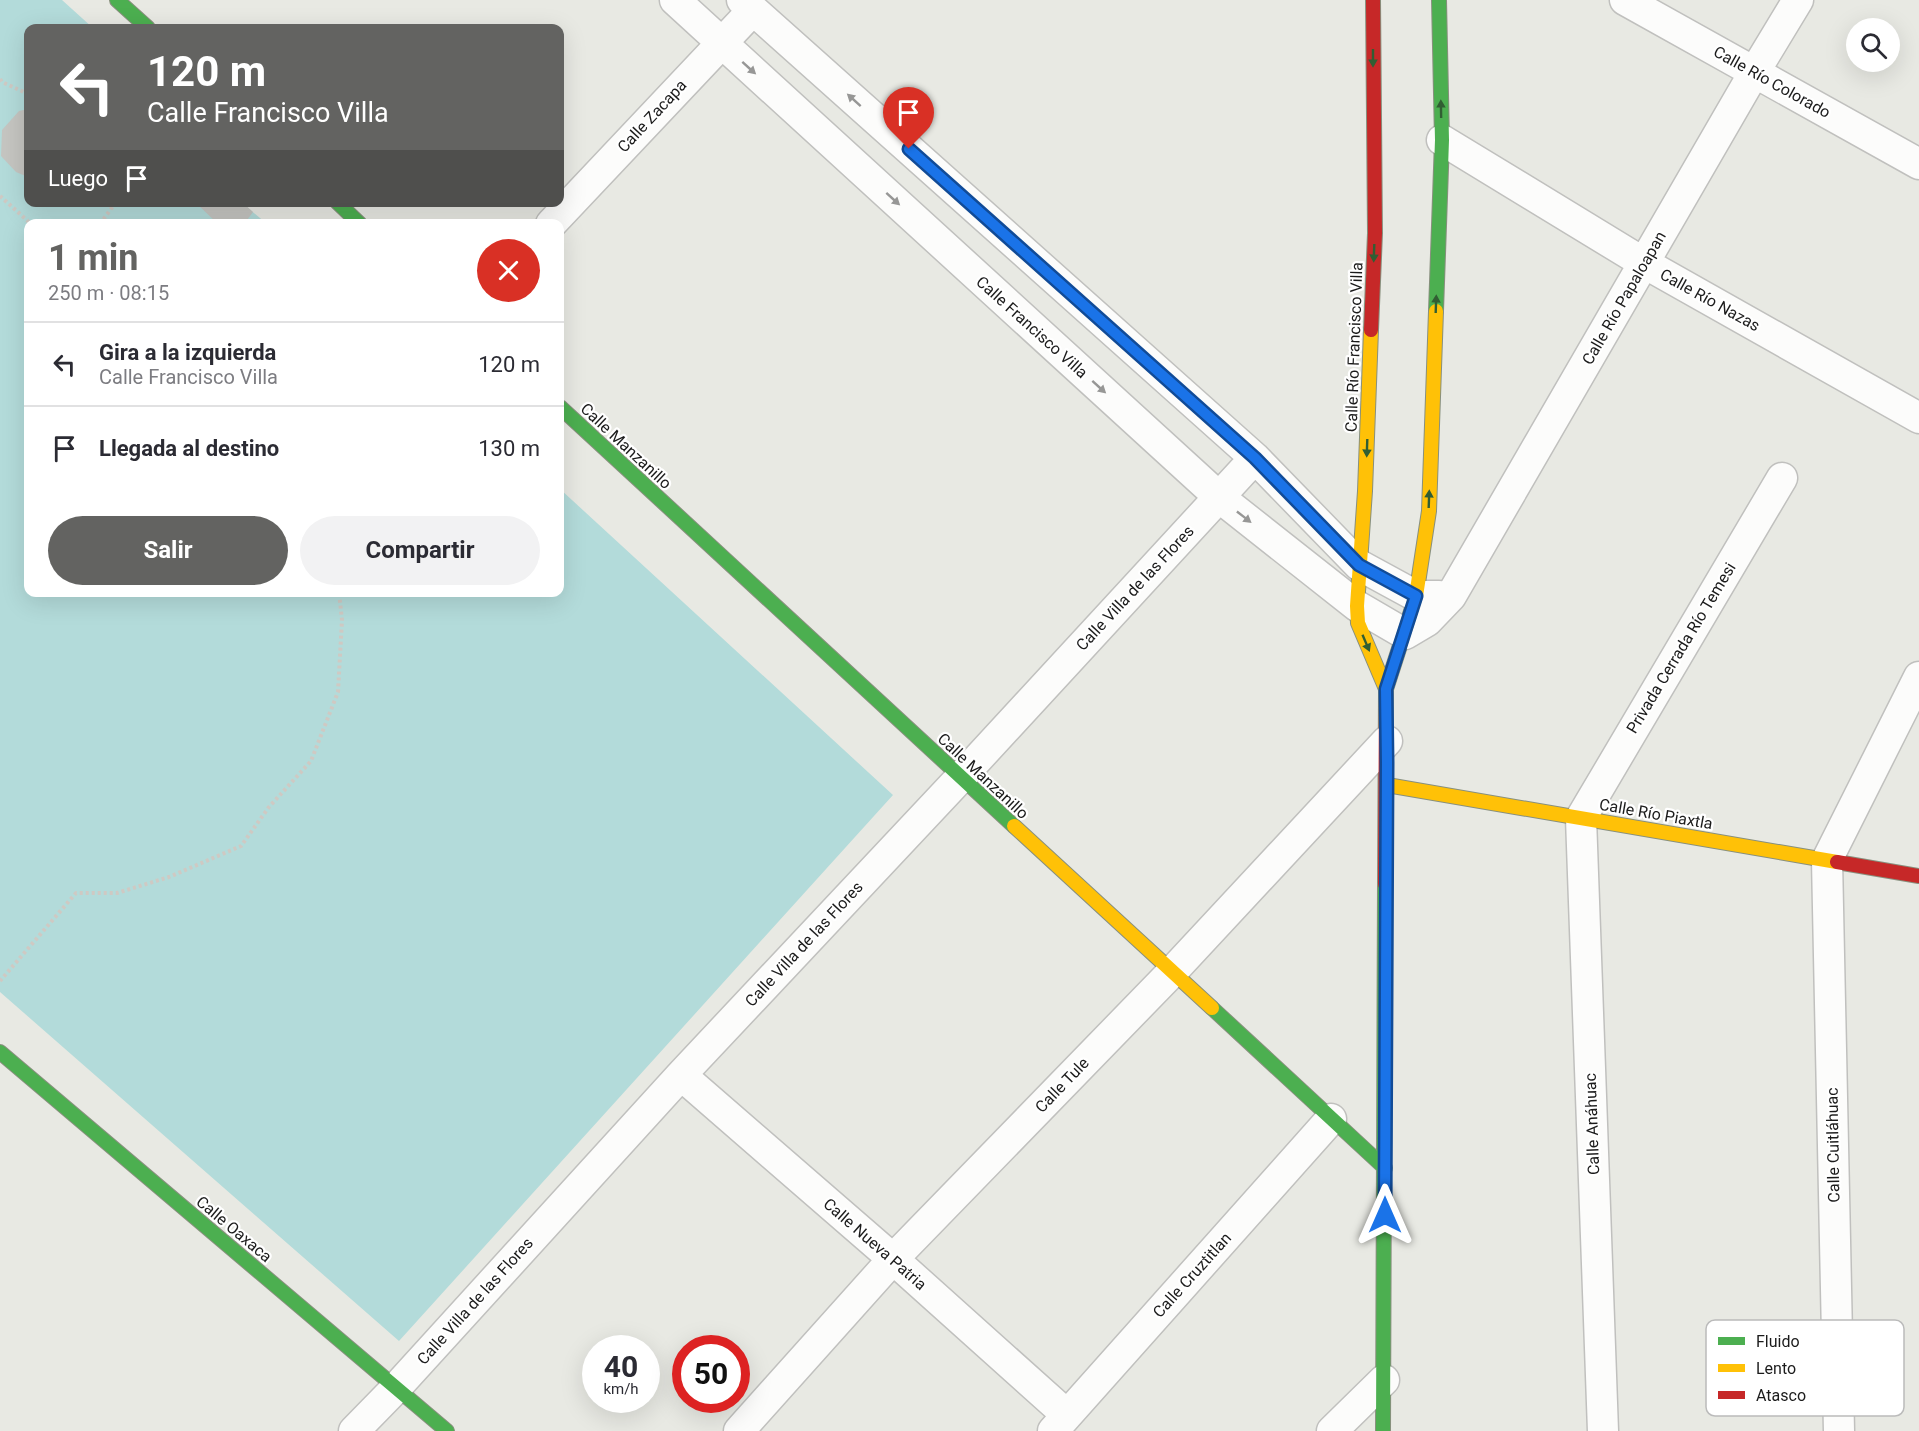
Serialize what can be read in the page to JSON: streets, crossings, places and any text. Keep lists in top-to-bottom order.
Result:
{
  "streets": {
    "main road": [
      "Calle Río Francisco Villa",
      "Calle Manzanillo",
      "Calle Río Piaxtla",
      "Calle Oaxaca"
    ],
    "street": [
      "Calle Río Colorado",
      "Calle Zacapa",
      "Calle Río Papaloapan",
      "Calle Río Nazas",
      "Calle Francisco Villa",
      "Calle Villa de las Flores",
      "Privada Cerrada Río Temesi",
      "Calle Tule",
      "Calle Anáhuac",
      "Calle Cuitláhuac",
      "Calle Nueva Patria",
      "Calle Cruztitlan"
    ]
  },
  "crossings": [
    ["Calle Río Colorado", "Calle Río Papaloapan"],
    ["Calle Zacapa", "Calle Francisco Villa"],
    ["Calle Río Papaloapan", "Calle Río Nazas"],
    ["Calle Río Papaloapan", "Calle Francisco Villa"],
    ["Calle Río Papaloapan", "Calle Río Francisco Villa"],
    ["Calle Río Nazas", "Calle Río Francisco Villa"],
    ["Calle Francisco Villa", "Calle Río Francisco Villa"],
    ["Calle Francisco Villa", "Calle Villa de las Flores"],
    ["Calle Río Francisco Villa", "Calle Manzanillo"],
    ["Calle Río Francisco Villa", "Calle Río Piaxtla"],
    ["Calle Río Francisco Villa", "Calle Tule"],
    ["Calle Manzanillo", "Calle Villa de las Flores"],
    ["Calle Manzanillo", "Calle Tule"],
    ["Calle Manzanillo", "Calle Cruztitlan"],
    ["Calle Villa de las Flores", "Calle Oaxaca"],
    ["Calle Villa de las Flores", "Calle Nueva Patria"],
    ["Privada Cerrada Río Temesi", "Calle Río Piaxtla"],
    ["Privada Cerrada Río Temesi", "Calle Anáhuac"],
    ["Calle Río Piaxtla", "Calle Anáhuac"],
    ["Calle Río Piaxtla", "Calle Cuitláhuac"],
    ["Calle Tule", "Calle Nueva Patria"],
    ["Calle Nueva Patria", "Calle Cruztitlan"]
  ],
  "legend": ["Fluido", "Lento", "Atasco"],
  "page": {
    "turn": ["120 m", "Calle Francisco Villa"],
    "then": "Luego",
    "heading": ["1 min", "250 m · 08:15"],
    "list": [
      {
        "name": "Gira a la izquierda",
        "note": "Calle Francisco Villa",
        "value": "120 m"
      },
      {
        "name": "Llegada al destino",
        "value": "130 m"
      }
    ],
    "buttons": ["Salir", "Compartir"],
    "speed": "40 km/h",
    "limit": "50"
  }
}
